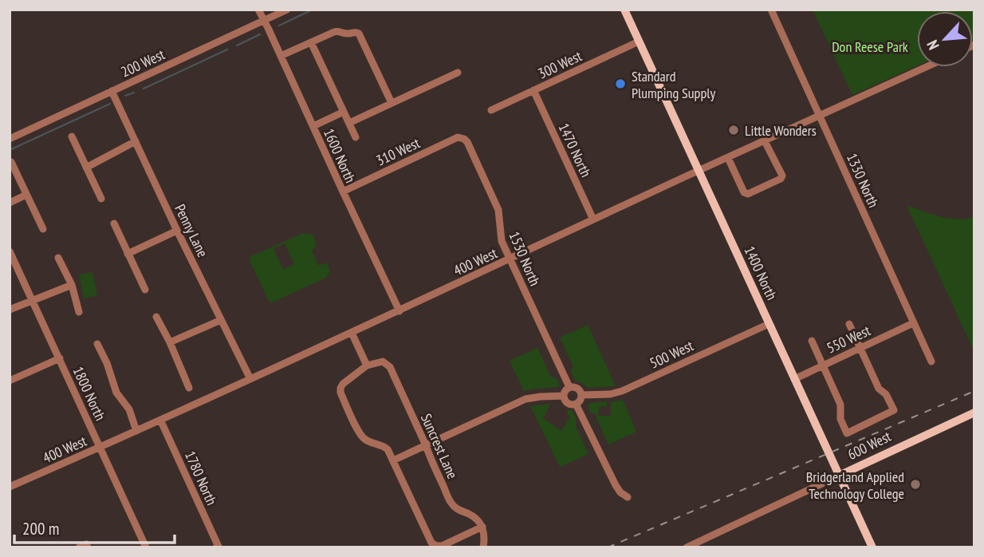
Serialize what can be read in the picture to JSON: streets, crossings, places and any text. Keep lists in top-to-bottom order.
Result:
{
  "streets": {
    "main road": ["1400 North", "600 West"],
    "street": [
      "200 West",
      "300 West",
      "1470 North",
      "310 West",
      "1600 North",
      "1330 North",
      "Penny Lane",
      "1530 North",
      "400 West",
      "550 West",
      "500 West",
      "1800 North",
      "Suncrest Lane",
      "1780 North"
    ]
  },
  "crossings": [
    ["200 West", "1600 North"],
    ["200 West", "Penny Lane"],
    ["300 West", "1470 North"],
    ["300 West", "1400 North"],
    ["1470 North", "400 West"],
    ["310 West", "1600 North"],
    ["310 West", "1530 North"],
    ["1600 North", "400 West"],
    ["1330 North", "400 West"],
    ["1330 North", "550 West"],
    ["Penny Lane", "400 West"],
    ["1530 North", "400 West"],
    ["1530 North", "500 West"],
    ["400 West", "1400 North"],
    ["400 West", "1800 North"],
    ["400 West", "1780 North"],
    ["1400 North", "550 West"],
    ["1400 North", "500 West"],
    ["1400 North", "600 West"]
  ],
  "parks": ["Don Reese Park"],
  "places": ["Standard Plumping Supply", "Little Wonders", "Bridgerland Applied Technology College"],
  "scale_bar": "200 m",
  "north": "bottom left"
}
